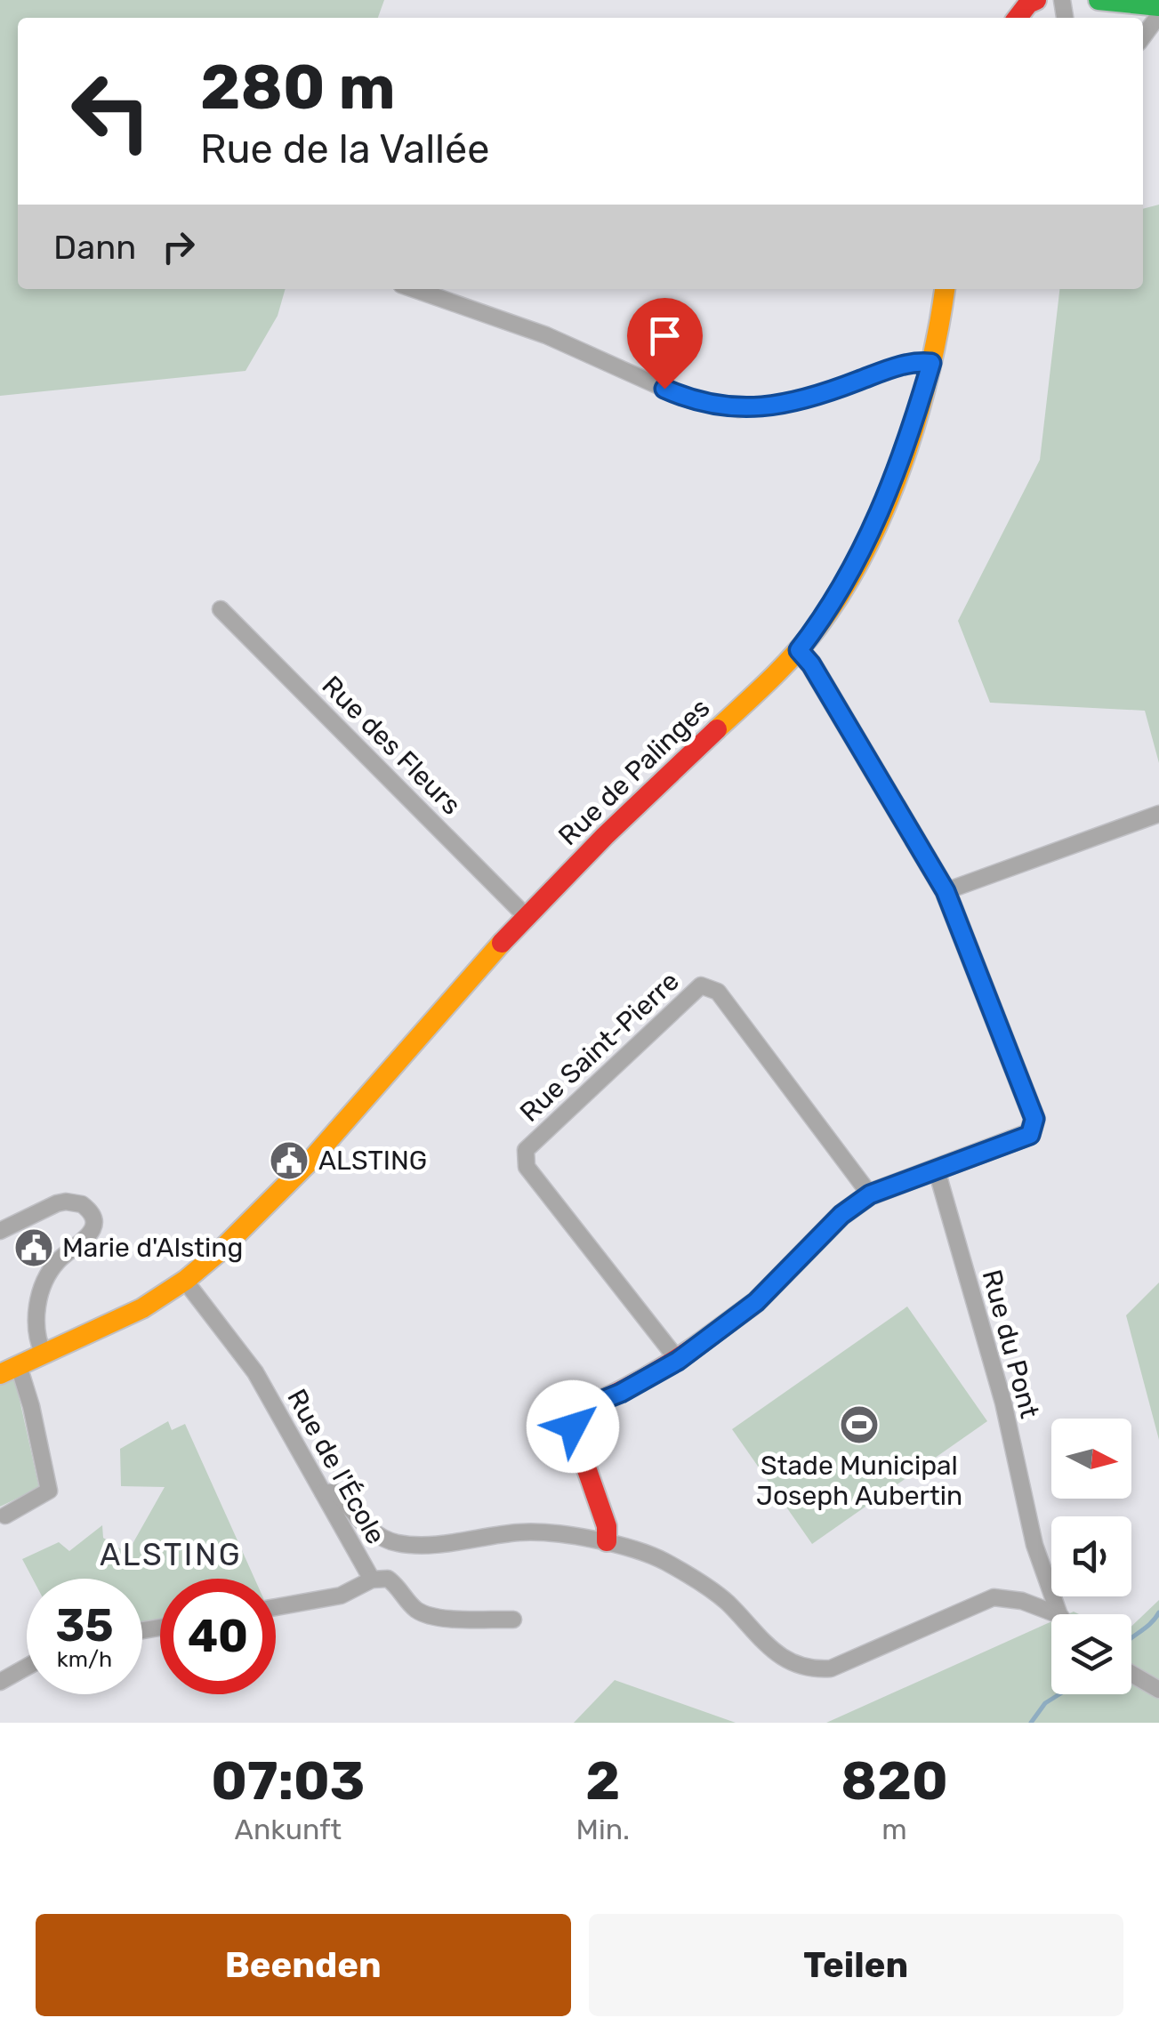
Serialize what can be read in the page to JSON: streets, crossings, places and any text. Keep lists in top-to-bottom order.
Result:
{
  "streets": {
    "main road": ["Rue de Palinges"],
    "street": [
      "Rue des Fleurs",
      "Rue Saint-Pierre",
      "Rue du Pont",
      "Rue de l'École"
    ]
  },
  "crossings": [
    ["Rue des Fleurs", "Rue de Palinges"],
    ["Rue de Palinges", "Rue de l'École"]
  ],
  "districts": ["ALSTING"],
  "places": {
    "public building": ["ALSTING", "Marie d'Alsting"],
    "sports": ["Stade Municipal Joseph Aubertin"]
  },
  "north": "right",
  "page": {
    "turn": ["280 m", "Rue de la Vallée"],
    "then": "Dann",
    "speed": "35 km/h",
    "limit": "40",
    "eta": [
      "07:03",
      "Ankunft",
      "2",
      "Min.",
      "820",
      "m"
    ],
    "buttons": ["Beenden", "Teilen"]
  }
}
